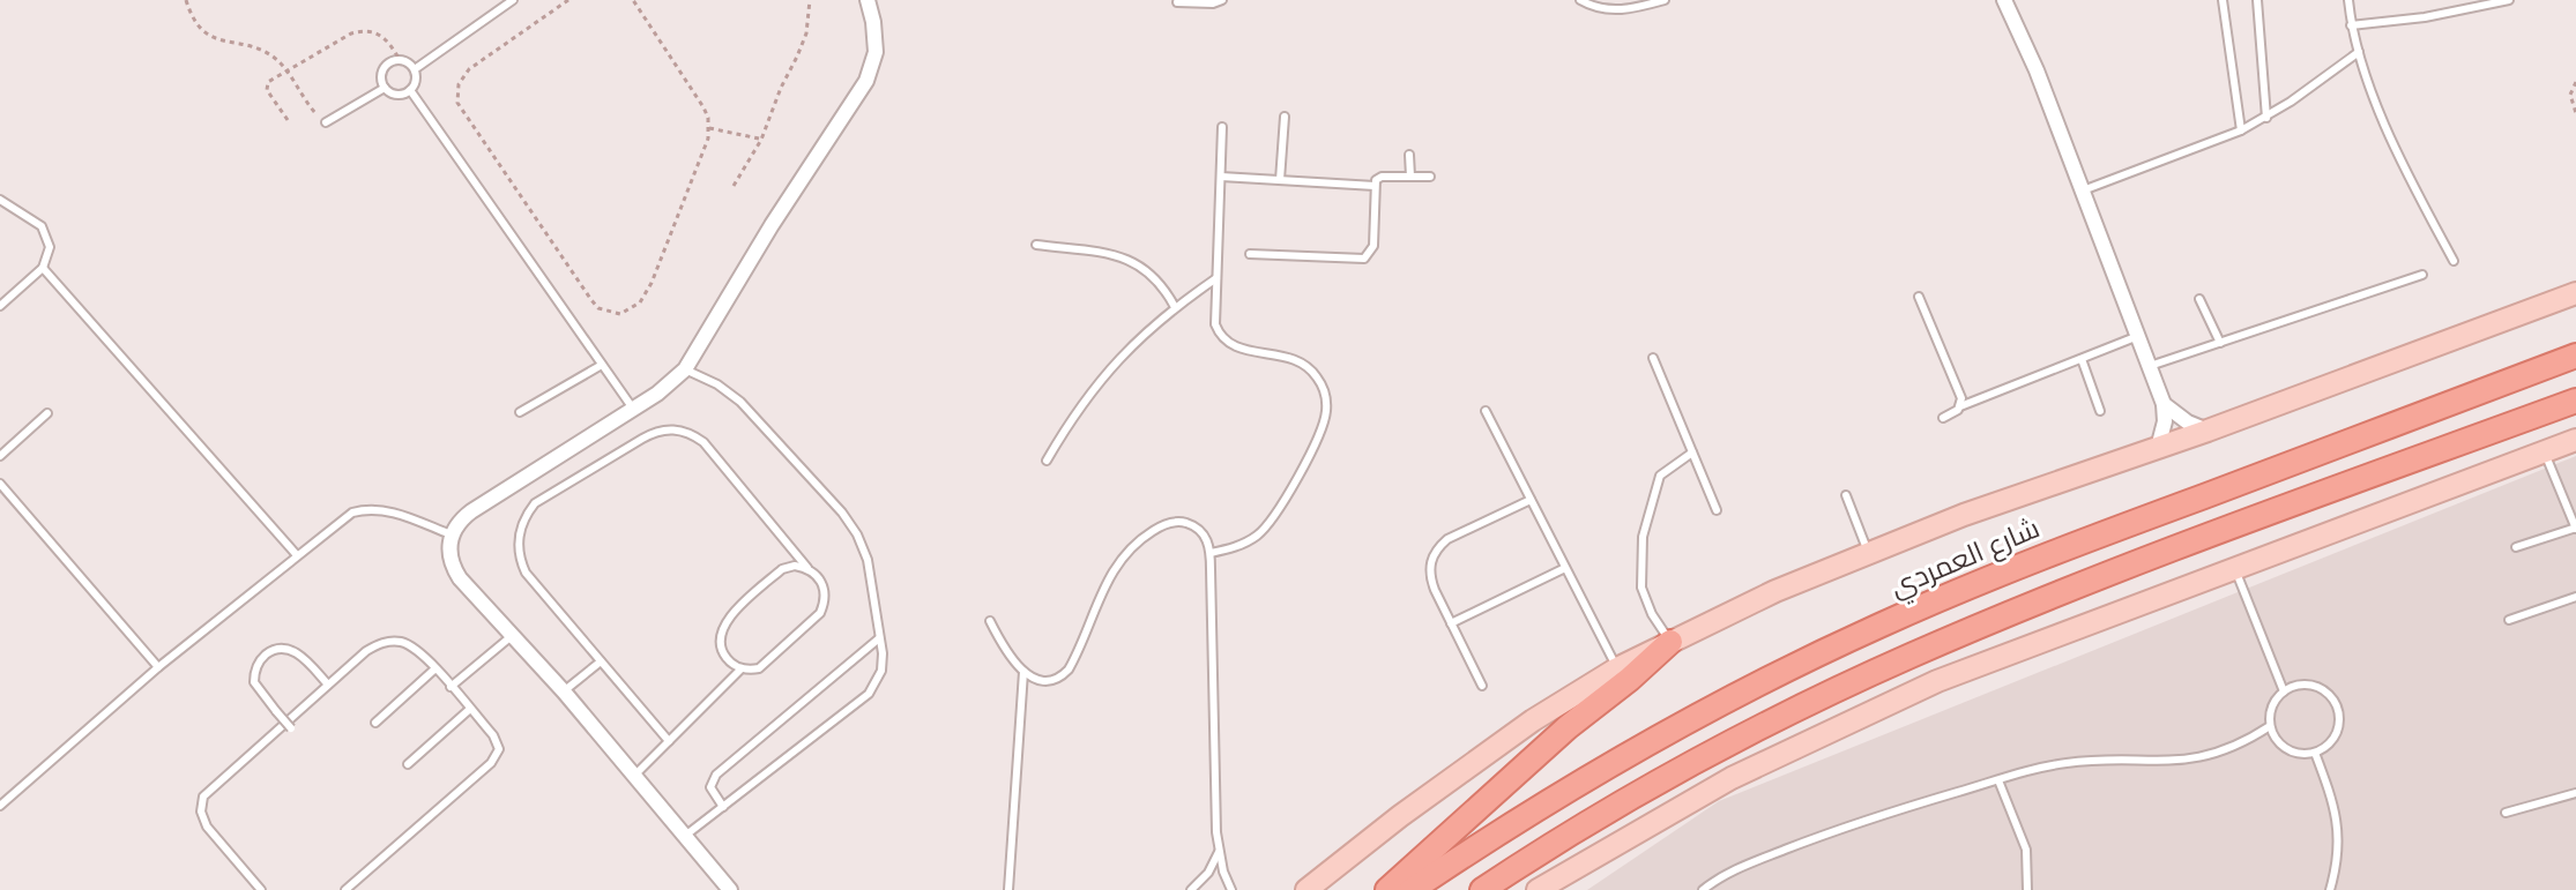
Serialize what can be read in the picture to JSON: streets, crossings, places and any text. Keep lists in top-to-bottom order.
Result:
{
  "streets": {
    "main road": ["شارع العمردي"]
  }
}
